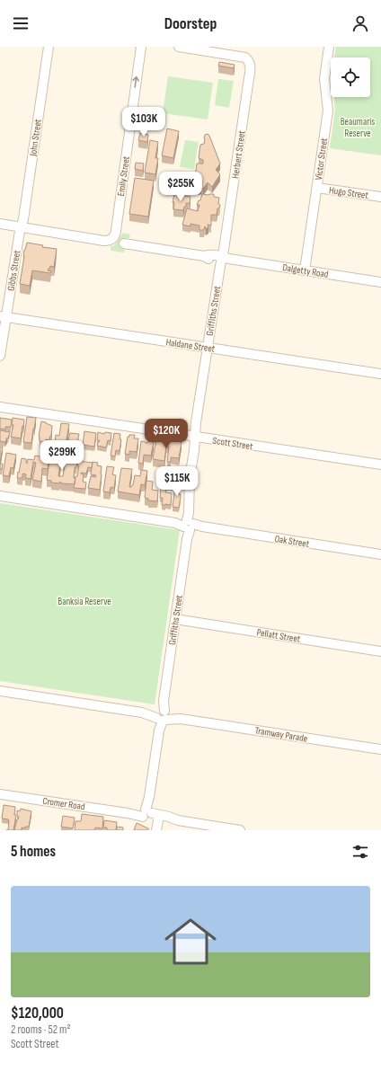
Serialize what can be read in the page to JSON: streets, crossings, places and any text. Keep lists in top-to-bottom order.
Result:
{
  "streets": {
    "street": [
      "John Street",
      "Herbert Street",
      "Victor Street",
      "Emily Street",
      "Hugo Street",
      "Gibbs Street",
      "Dalgetty Road",
      "Griffiths Street",
      "Haldane Street",
      "Scott Street",
      "Oak Street",
      "Pellatt Street",
      "Tramway Parade",
      "Cromer Road"
    ]
  },
  "crossings": [
    ["John Street", "Emily Street"],
    ["John Street", "Gibbs Street"],
    ["Herbert Street", "Dalgetty Road"],
    ["Herbert Street", "Griffiths Street"],
    ["Victor Street", "Hugo Street"],
    ["Victor Street", "Dalgetty Road"],
    ["Emily Street", "Gibbs Street"],
    ["Gibbs Street", "Haldane Street"],
    ["Dalgetty Road", "Griffiths Street"],
    ["Griffiths Street", "Haldane Street"],
    ["Griffiths Street", "Scott Street"],
    ["Griffiths Street", "Oak Street"],
    ["Griffiths Street", "Pellatt Street"],
    ["Griffiths Street", "Tramway Parade"],
    ["Griffiths Street", "Cromer Road"]
  ],
  "parks": ["Beaumaris Reserve", "Banksia Reserve"],
  "page": {
    "header": "Doorstep",
    "price": [
      "$103K",
      "$255K",
      "$120K",
      "$299K",
      "$115K"
    ],
    "heading": "5 homes",
    "list": [
      {
        "name": "$120,000",
        "note": "2 rooms · 52 m² · Scott Street"
      }
    ]
  }
}
